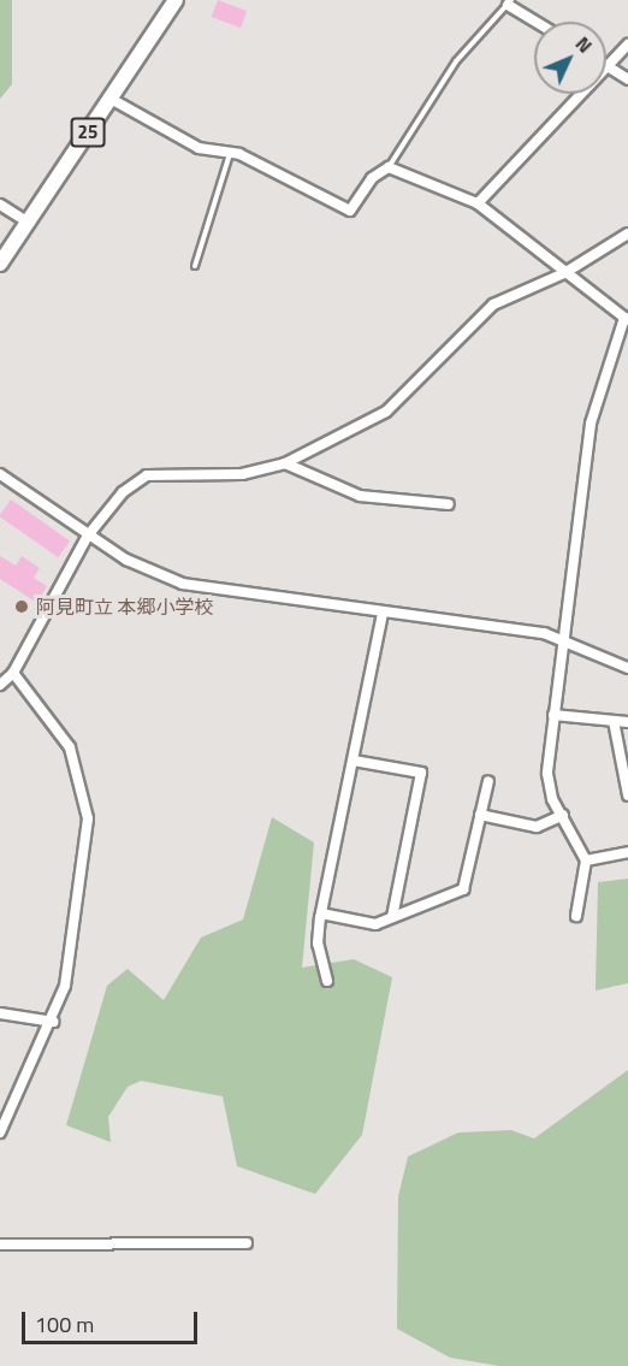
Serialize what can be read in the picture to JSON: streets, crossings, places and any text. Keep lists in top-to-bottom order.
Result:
{
  "streets": {
    "main road": ["25"]
  },
  "places": ["阿見町立 本郷小学校"],
  "scale_bar": "100 m",
  "north": "top right"
}
